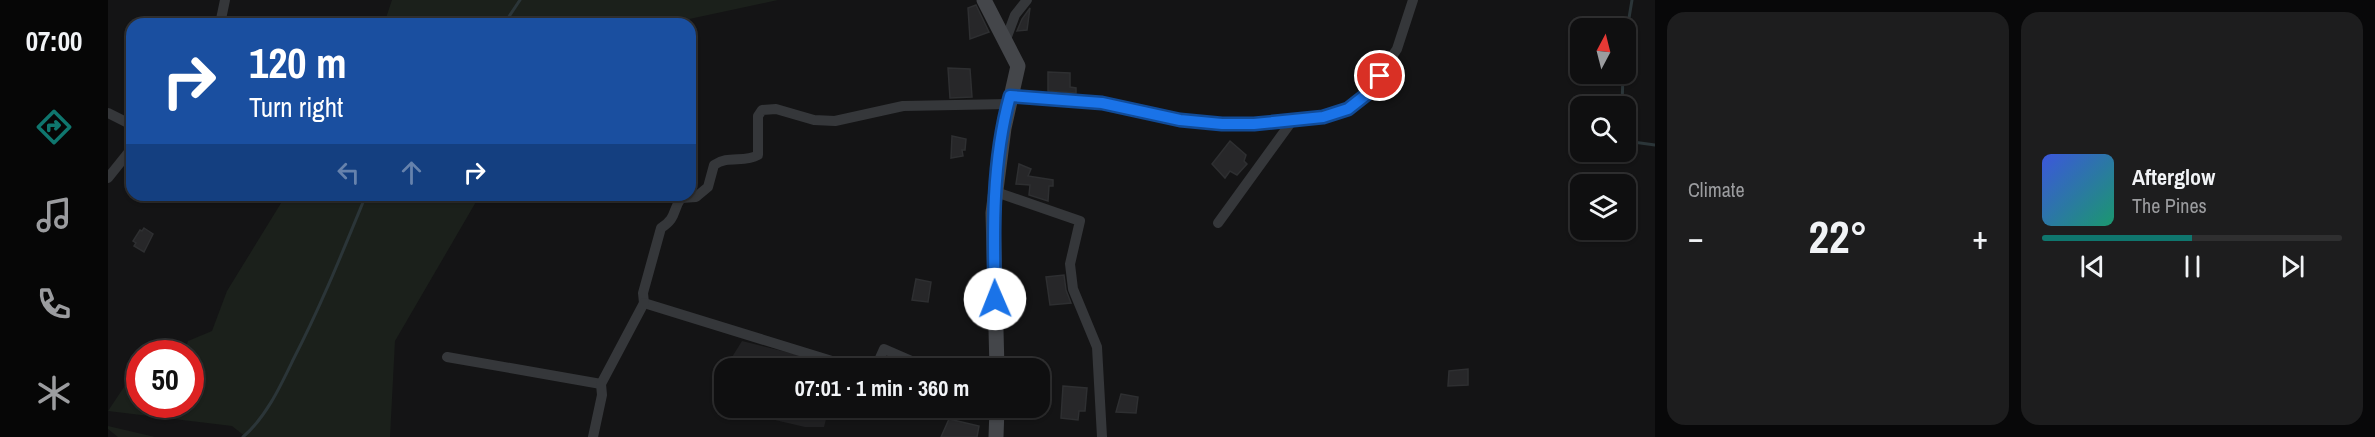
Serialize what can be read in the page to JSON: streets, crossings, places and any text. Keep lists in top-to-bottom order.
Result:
{
  "north": "top",
  "page": {
    "tabs": "07:00",
    "tile": "Climate",
    "turn": ["120 m", "Turn right"],
    "song": ["Afterglow", "The Pines"],
    "heat": ["−", "22°", "+"],
    "limit": "50",
    "trip": "07:01 · 1 min · 360 m"
  }
}
